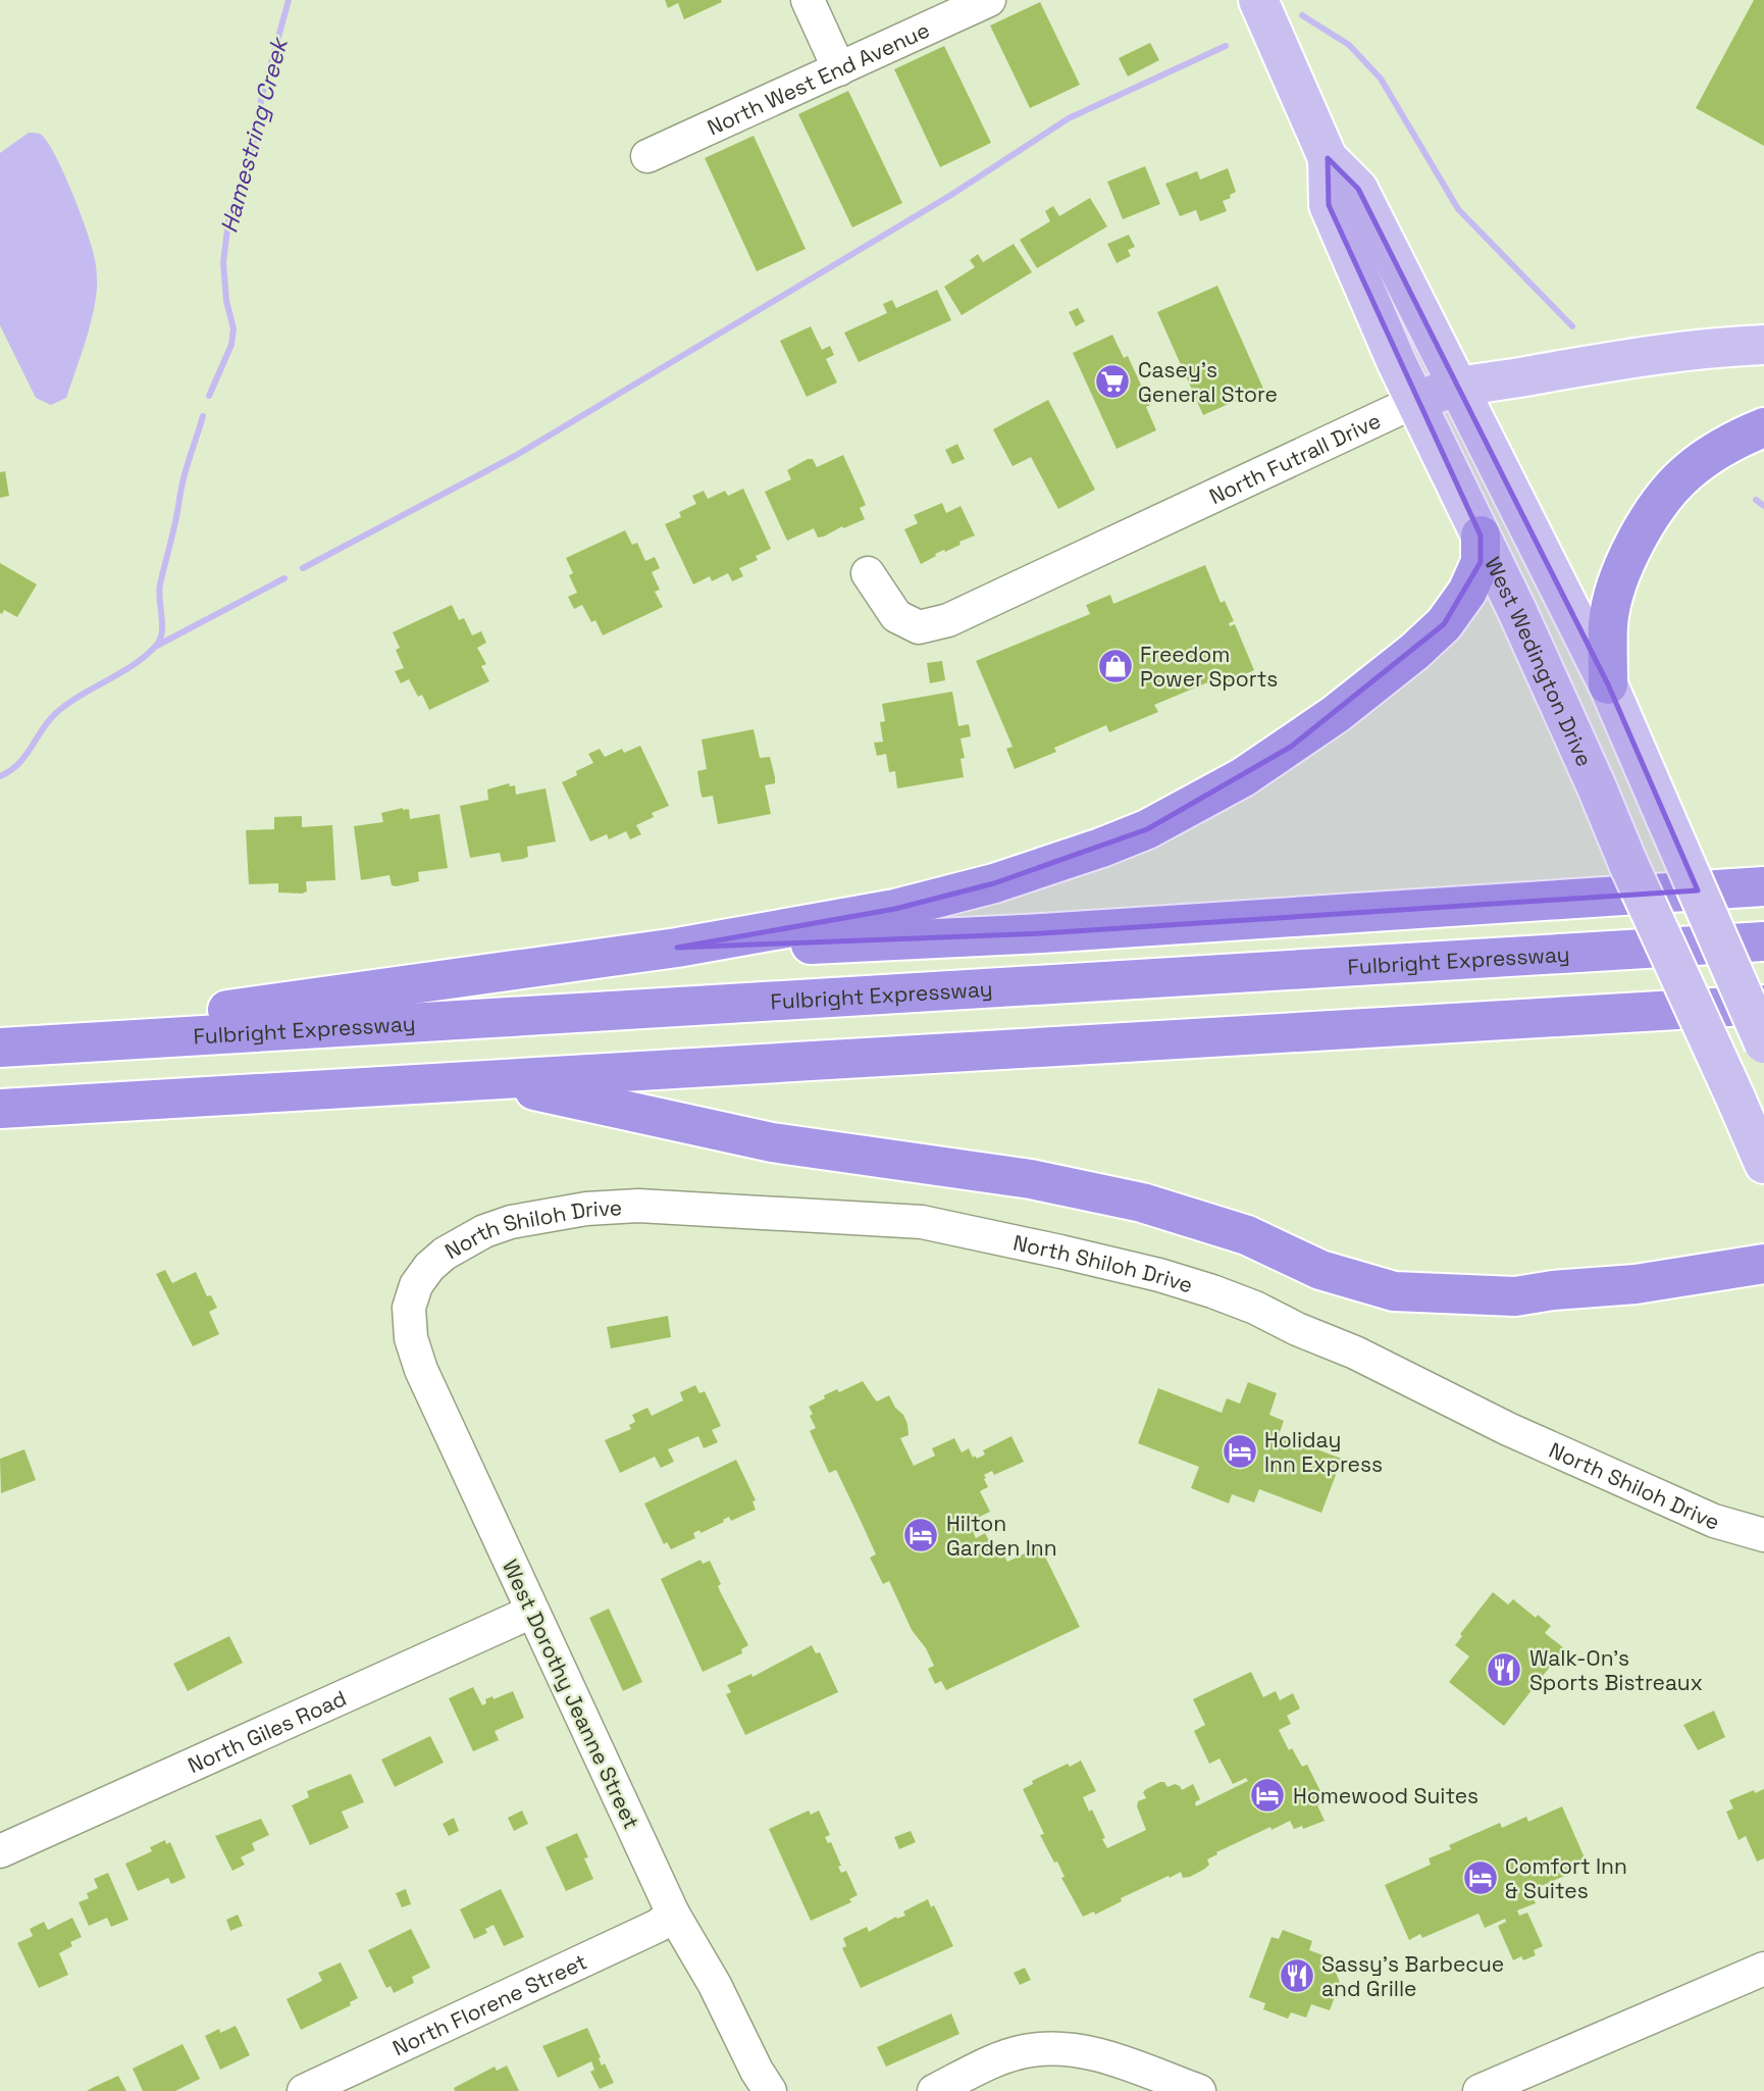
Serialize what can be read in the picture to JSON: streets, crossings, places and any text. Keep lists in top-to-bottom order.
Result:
{
  "streets": {
    "highway": ["Fulbright Expressway"],
    "main road": ["North Futrall Drive", "West Wedington Drive"],
    "street": [
      "North West End Avenue",
      "North Shiloh Drive",
      "West Dorothy Jeanne Street",
      "North Giles Road",
      "North Florene Street"
    ]
  },
  "crossings": [
    ["North Futrall Drive", "West Wedington Drive"],
    ["North Shiloh Drive", "West Dorothy Jeanne Street"],
    ["West Dorothy Jeanne Street", "North Giles Road"],
    ["West Dorothy Jeanne Street", "North Florene Street"]
  ],
  "water": ["Hamestring Creek"],
  "places": {
    "supermarket": ["Casey's General Store"],
    "shop": ["Freedom Power Sports"],
    "hotel": [
      "Holiday Inn Express",
      "Hilton Garden Inn",
      "Homewood Suites",
      "Comfort Inn & Suites"
    ],
    "restaurant": ["Walk-On's Sports Bistreaux", "Sassy's Barbecue and Grille"]
  }
}
